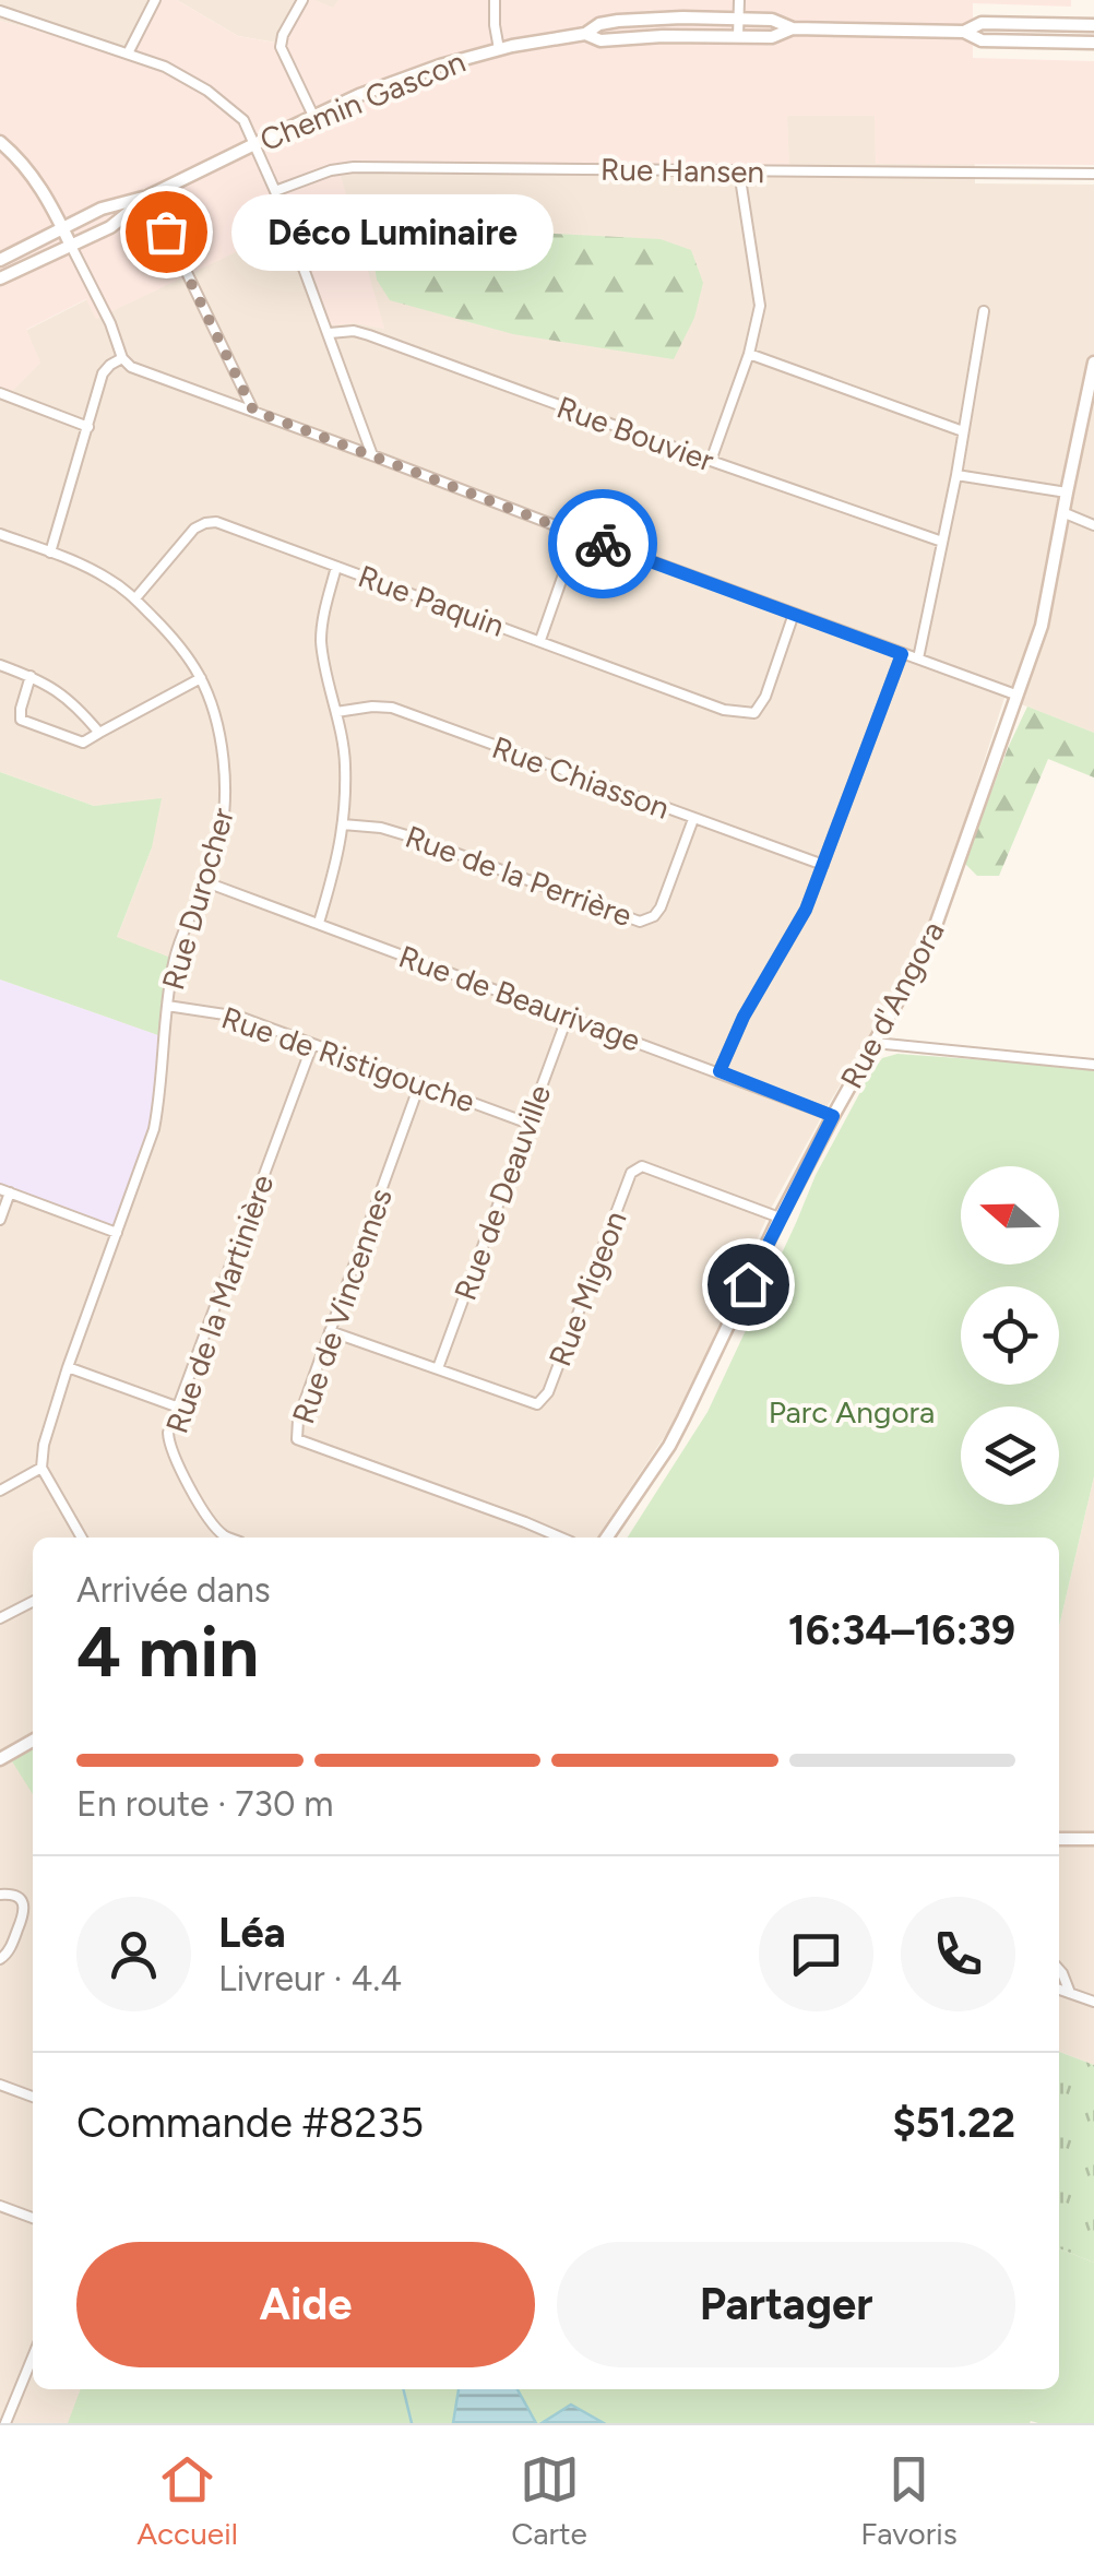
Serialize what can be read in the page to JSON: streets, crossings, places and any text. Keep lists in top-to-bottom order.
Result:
{
  "streets": {
    "main road": ["Chemin Gascon", "Rue d'Angora"],
    "street": [
      "Rue Hansen",
      "Rue Bouvier",
      "Rue Paquin",
      "Rue Chiasson",
      "Rue de la Perrière",
      "Rue Durocher",
      "Rue de Beaurivage",
      "Rue de Ristigouche",
      "Rue de Deauville",
      "Rue Migeon",
      "Rue de la Martinière",
      "Rue de Vincennes"
    ]
  },
  "crossings": [
    ["Rue Paquin", "Rue Durocher"],
    ["Rue Chiasson", "Rue de la Perrière"],
    ["Rue Durocher", "Rue de Beaurivage"],
    ["Rue Durocher", "Rue de Ristigouche"],
    ["Rue de Beaurivage", "Rue d'Angora"],
    ["Rue de Beaurivage", "Rue de Deauville"],
    ["Rue d'Angora", "Rue Migeon"],
    ["Rue de Ristigouche", "Rue de Deauville"],
    ["Rue de Ristigouche", "Rue de la Martinière"],
    ["Rue de Ristigouche", "Rue de Vincennes"],
    ["Rue de Deauville", "Rue Migeon"],
    ["Rue Migeon", "Rue de Vincennes"]
  ],
  "parks": ["Parc Angora"],
  "places": ["Déco Luminaire"],
  "north": "left",
  "page": {
    "bubble": "Déco Luminaire",
    "heading": ["4 min", "Arrivée dans", "16:34–16:39"],
    "panel": [
      "Léa",
      "Livreur · 4.4",
      "Commande #8235",
      "$51.22"
    ],
    "bar": "En route · 730 m",
    "buttons": ["Aide", "Partager"],
    "tabs": ["Accueil", "Carte", "Favoris"]
  }
}
